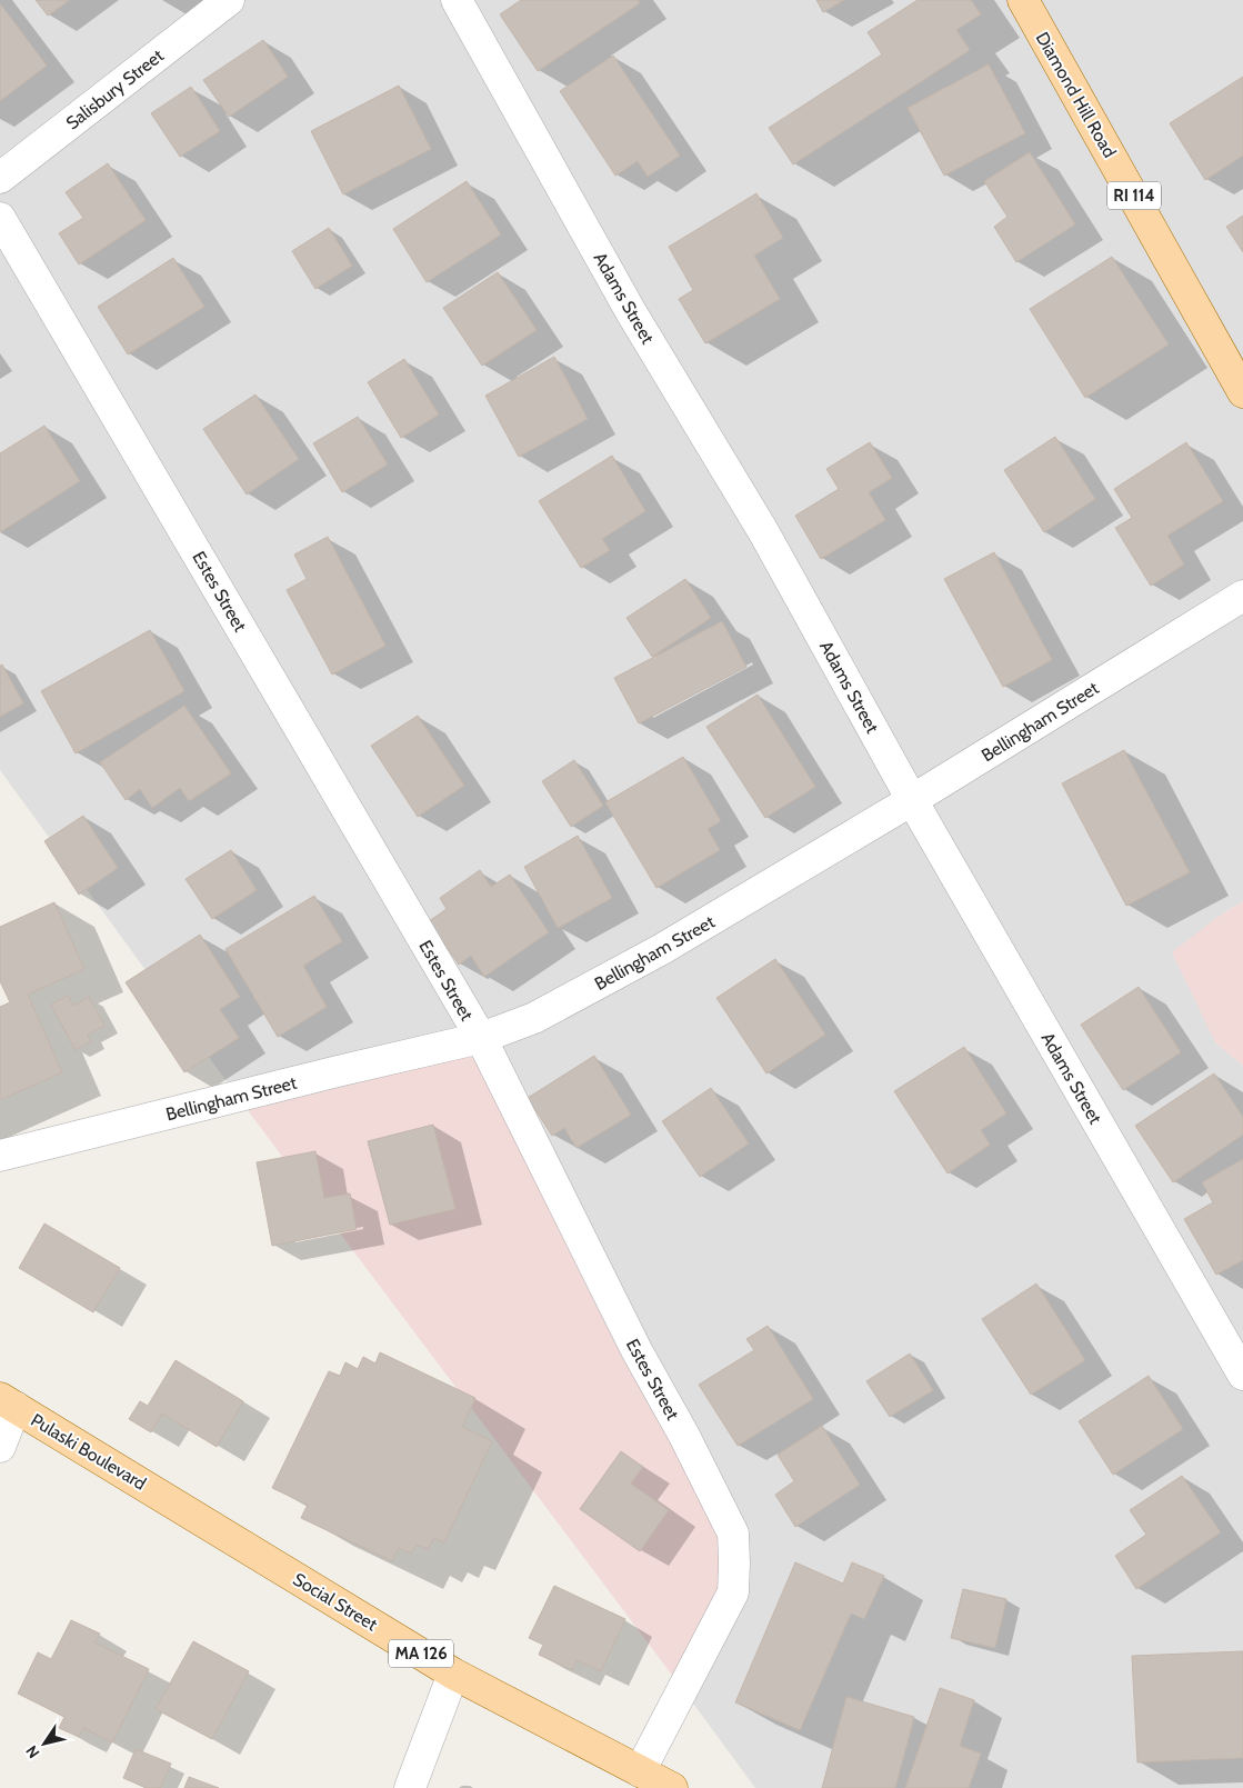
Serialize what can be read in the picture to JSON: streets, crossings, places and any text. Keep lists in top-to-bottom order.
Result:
{
  "streets": {
    "main road": [
      "Diamond Hill Road",
      "RI 114",
      "Pulaski Boulevard",
      "Social Street",
      "MA 126"
    ],
    "street": [
      "Salisbury Street",
      "Adams Street",
      "Estes Street",
      "Bellingham Street"
    ]
  },
  "crossings": [
    ["Adams Street", "Bellingham Street"],
    ["Estes Street", "Bellingham Street"],
    ["Estes Street", "Social Street"],
    ["Pulaski Boulevard", "Social Street"]
  ],
  "north": "bottom left"
}
